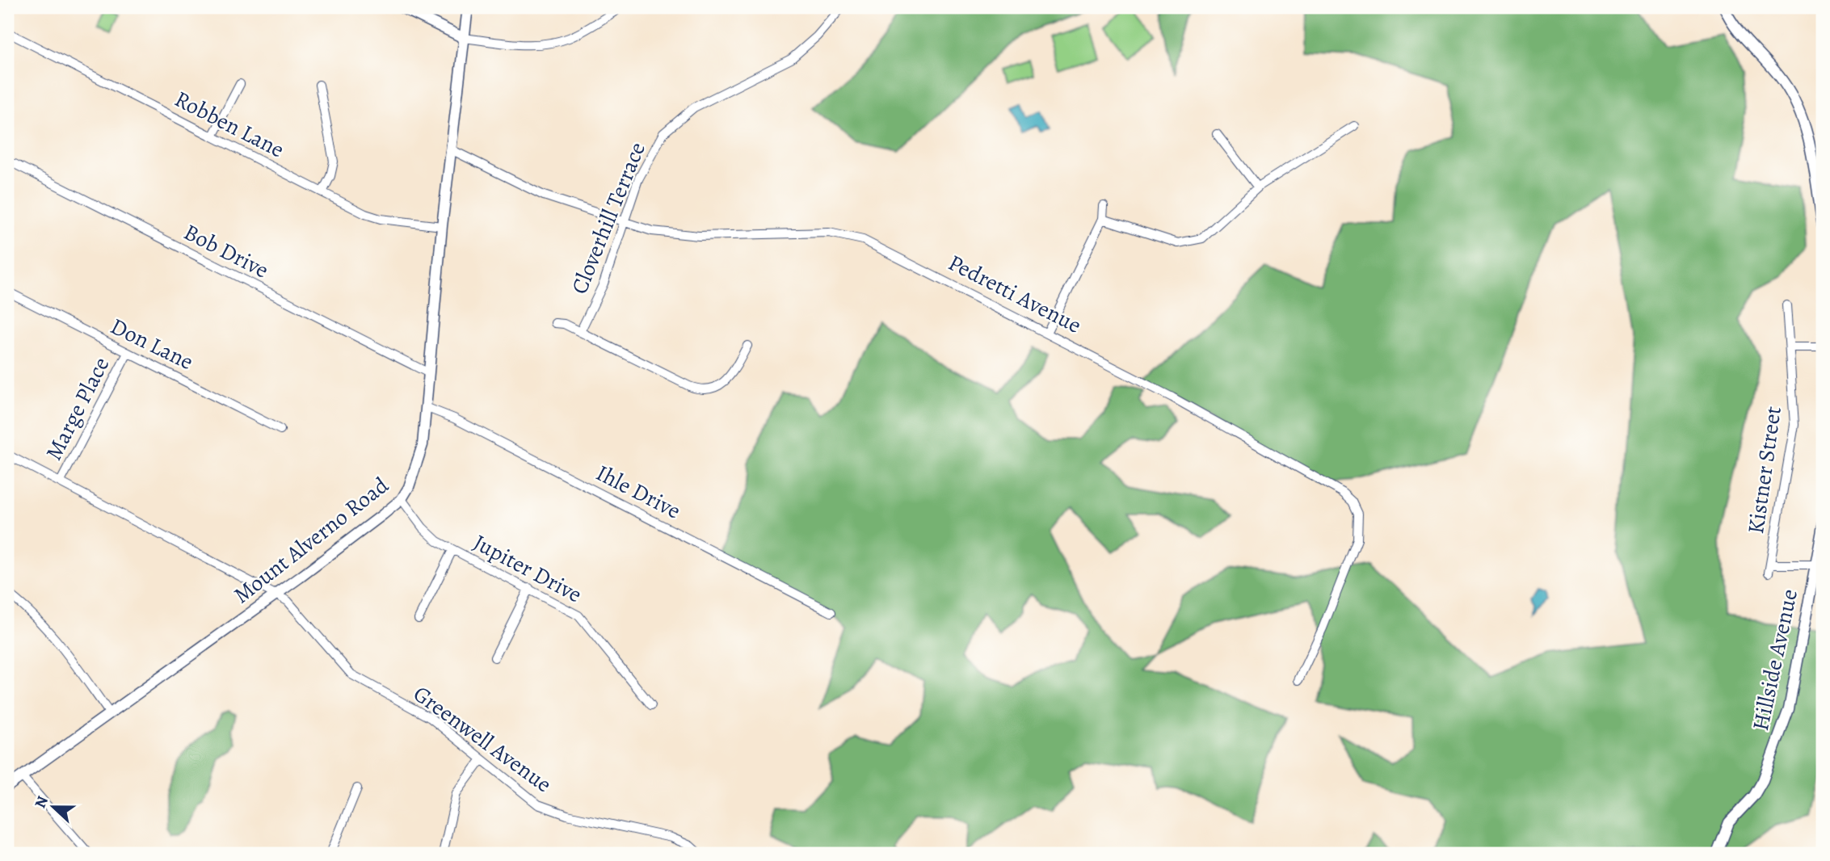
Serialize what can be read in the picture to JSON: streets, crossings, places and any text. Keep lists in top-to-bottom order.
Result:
{
  "streets": {
    "street": [
      "Robben Lane",
      "Cloverhill Terrace",
      "Bob Drive",
      "Pedretti Avenue",
      "Don Lane",
      "Marge Place",
      "Kistner Street",
      "Ihle Drive",
      "Mount Alverno Road",
      "Jupiter Drive",
      "Hillside Avenue",
      "Greenwell Avenue"
    ]
  },
  "crossings": [
    ["Robben Lane", "Mount Alverno Road"],
    ["Cloverhill Terrace", "Pedretti Avenue"],
    ["Bob Drive", "Mount Alverno Road"],
    ["Pedretti Avenue", "Mount Alverno Road"],
    ["Don Lane", "Marge Place"],
    ["Marge Place", "Greenwell Avenue"],
    ["Kistner Street", "Hillside Avenue"],
    ["Ihle Drive", "Mount Alverno Road"],
    ["Mount Alverno Road", "Jupiter Drive"],
    ["Mount Alverno Road", "Greenwell Avenue"]
  ],
  "north": "left"
}
